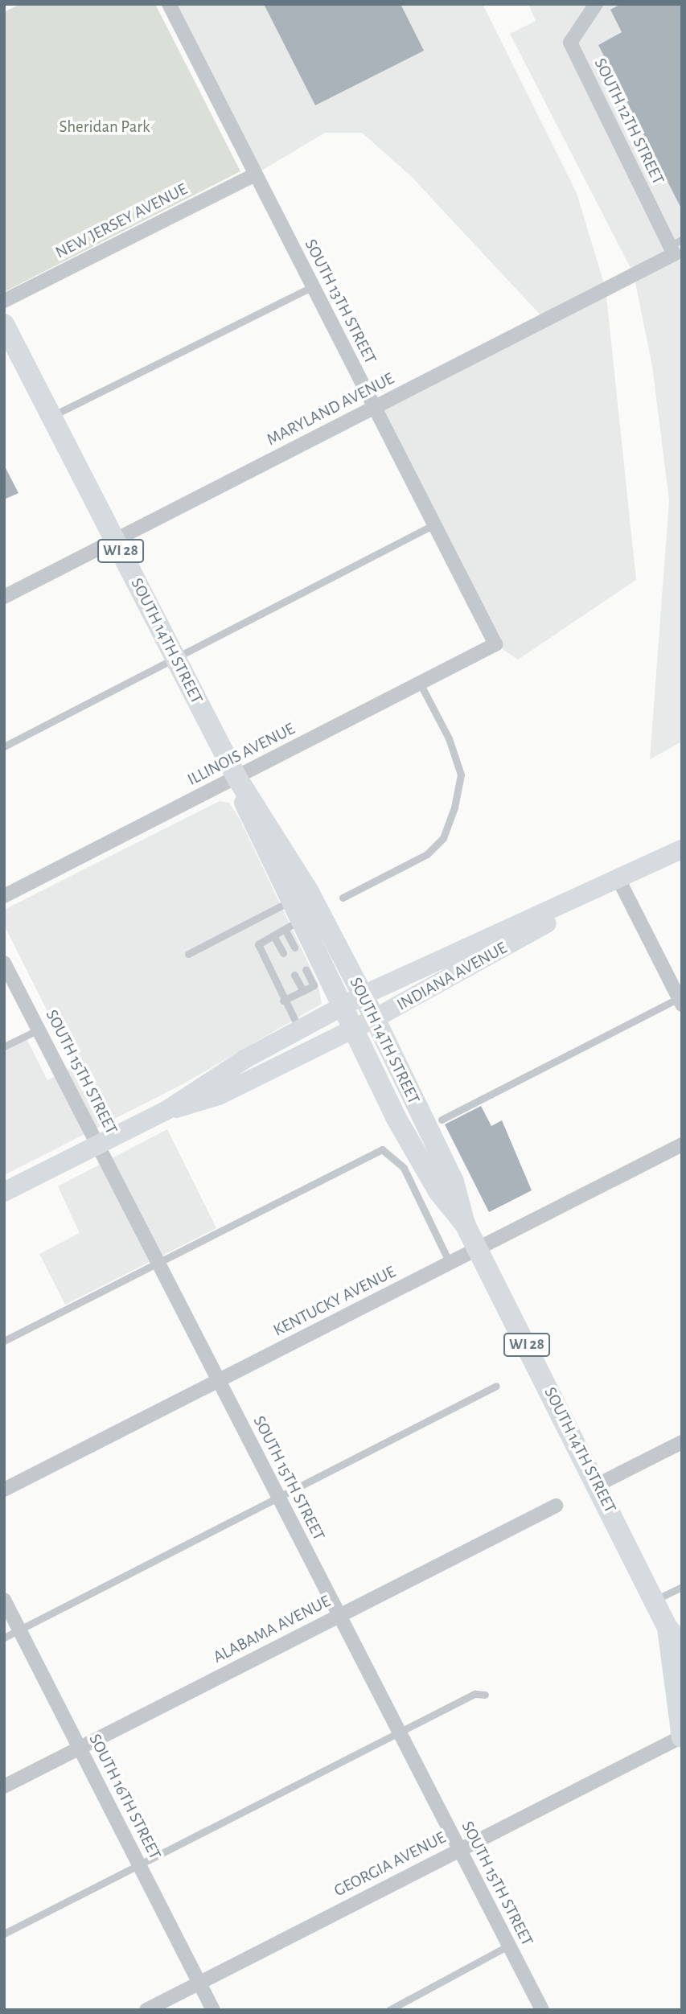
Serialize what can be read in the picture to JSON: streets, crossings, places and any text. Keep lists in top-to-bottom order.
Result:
{
  "streets": {
    "main road": ["WI 28", "SOUTH 14TH STREET", "INDIANA AVENUE"],
    "street": [
      "SOUTH 12TH STREET",
      "NEW JERSEY AVENUE",
      "SOUTH 13TH STREET",
      "MARYLAND AVENUE",
      "ILLINOIS AVENUE",
      "SOUTH 15TH STREET",
      "KENTUCKY AVENUE",
      "ALABAMA AVENUE",
      "SOUTH 16TH STREET",
      "GEORGIA AVENUE"
    ]
  },
  "crossings": [
    ["SOUTH 12TH STREET", "MARYLAND AVENUE"],
    ["NEW JERSEY AVENUE", "SOUTH 13TH STREET"],
    ["SOUTH 13TH STREET", "MARYLAND AVENUE"],
    ["SOUTH 13TH STREET", "ILLINOIS AVENUE"],
    ["MARYLAND AVENUE", "SOUTH 14TH STREET"],
    ["WI 28", "SOUTH 14TH STREET"],
    ["WI 28", "GEORGIA AVENUE"],
    ["SOUTH 14TH STREET", "ILLINOIS AVENUE"],
    ["SOUTH 14TH STREET", "INDIANA AVENUE"],
    ["INDIANA AVENUE", "SOUTH 15TH STREET"],
    ["SOUTH 15TH STREET", "KENTUCKY AVENUE"],
    ["SOUTH 15TH STREET", "ALABAMA AVENUE"],
    ["SOUTH 15TH STREET", "GEORGIA AVENUE"],
    ["ALABAMA AVENUE", "SOUTH 16TH STREET"],
    ["SOUTH 16TH STREET", "GEORGIA AVENUE"]
  ],
  "parks": ["Sheridan Park"]
}
